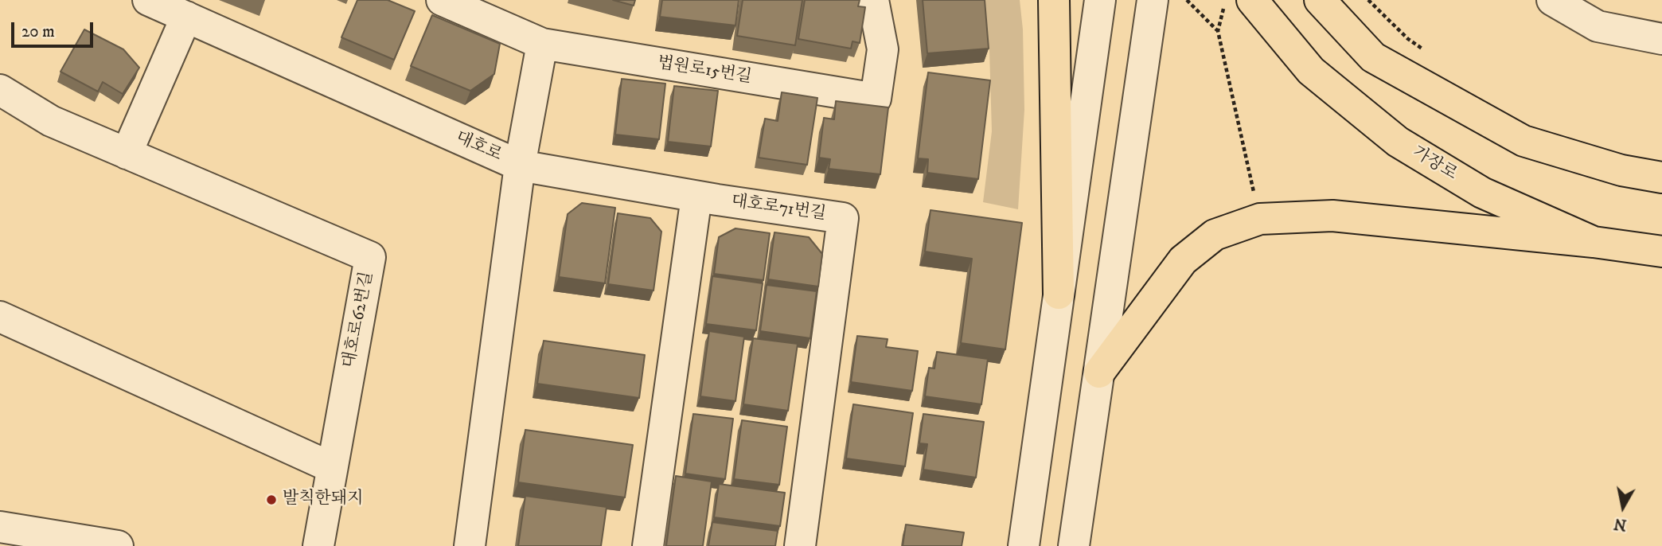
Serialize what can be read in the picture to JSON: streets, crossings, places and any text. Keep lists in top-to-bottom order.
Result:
{
  "streets": {
    "main road": ["가장로"],
    "street": [
      "법원로15번길",
      "대호로",
      "대호로71번길",
      "대호로62번길"
    ]
  },
  "crossings": [
    ["대호로", "대호로71번길"]
  ],
  "places": ["발칙한돼지"],
  "scale_bar": "20 m",
  "north": "bottom"
}
